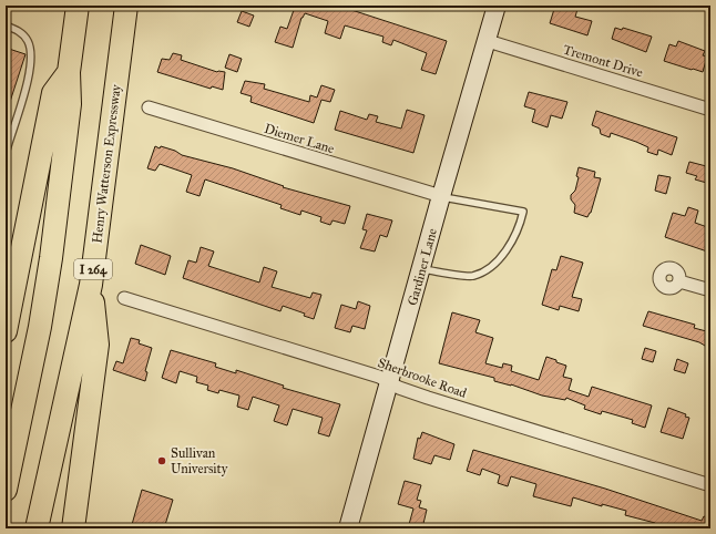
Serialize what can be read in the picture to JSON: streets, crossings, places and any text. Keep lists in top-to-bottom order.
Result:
{
  "streets": {
    "highway": ["Henry Watterson Expressway", "I 264"],
    "main road": ["Gardiner Lane"],
    "street": ["Tremont Drive", "Diemer Lane", "Sherbrooke Road"]
  },
  "crossings": [
    ["Tremont Drive", "Gardiner Lane"],
    ["Diemer Lane", "Gardiner Lane"],
    ["Gardiner Lane", "Sherbrooke Road"]
  ],
  "places": ["Sullivan University"]
}
